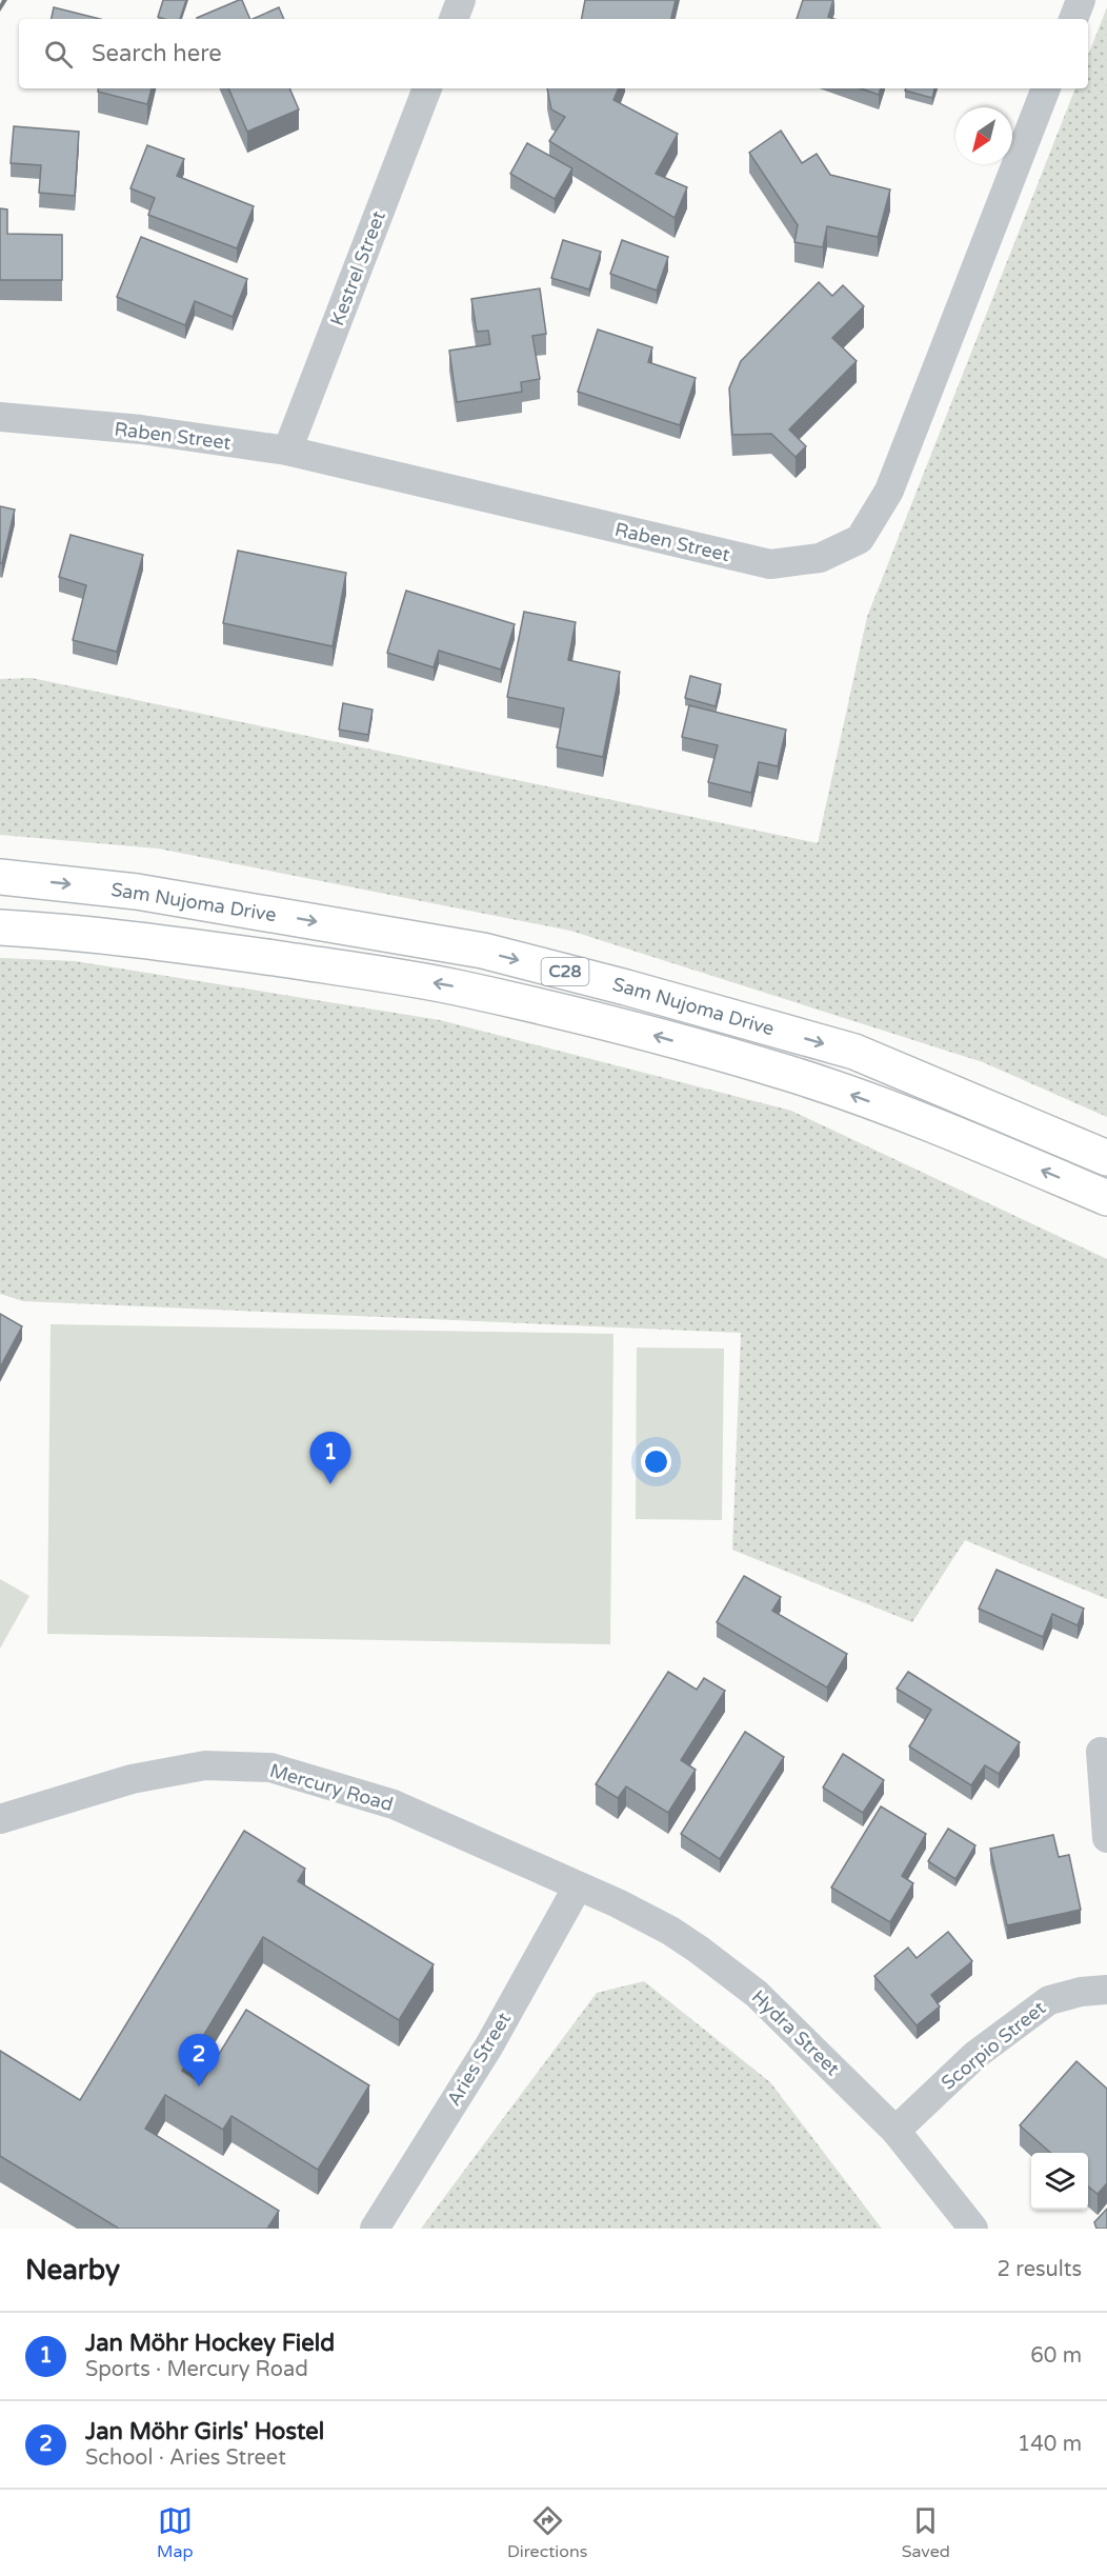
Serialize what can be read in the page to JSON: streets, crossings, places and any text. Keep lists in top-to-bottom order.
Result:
{
  "streets": {
    "highway": ["Sam Nujoma Drive", "C28"],
    "street": [
      "Kestrel Street",
      "Raben Street",
      "Mercury Road",
      "Hydra Street",
      "Scorpio Street",
      "Aries Street"
    ]
  },
  "crossings": [
    ["Kestrel Street", "Raben Street"],
    ["Mercury Road", "Hydra Street"],
    ["Mercury Road", "Aries Street"],
    ["Hydra Street", "Scorpio Street"],
    ["Hydra Street", "Aries Street"]
  ],
  "north": "bottom left",
  "page": {
    "search": "Search here",
    "pins": ["1", "2"],
    "heading": ["Nearby", "2 results"],
    "list": [
      {
        "mark": "1",
        "name": "Jan Möhr Hockey Field",
        "note": "Sports · Mercury Road",
        "value": "60 m"
      },
      {
        "mark": "2",
        "name": "Jan Möhr Girls' Hostel",
        "note": "School · Aries Street",
        "value": "140 m"
      }
    ],
    "nav": ["Map", "Directions", "Saved"]
  }
}
